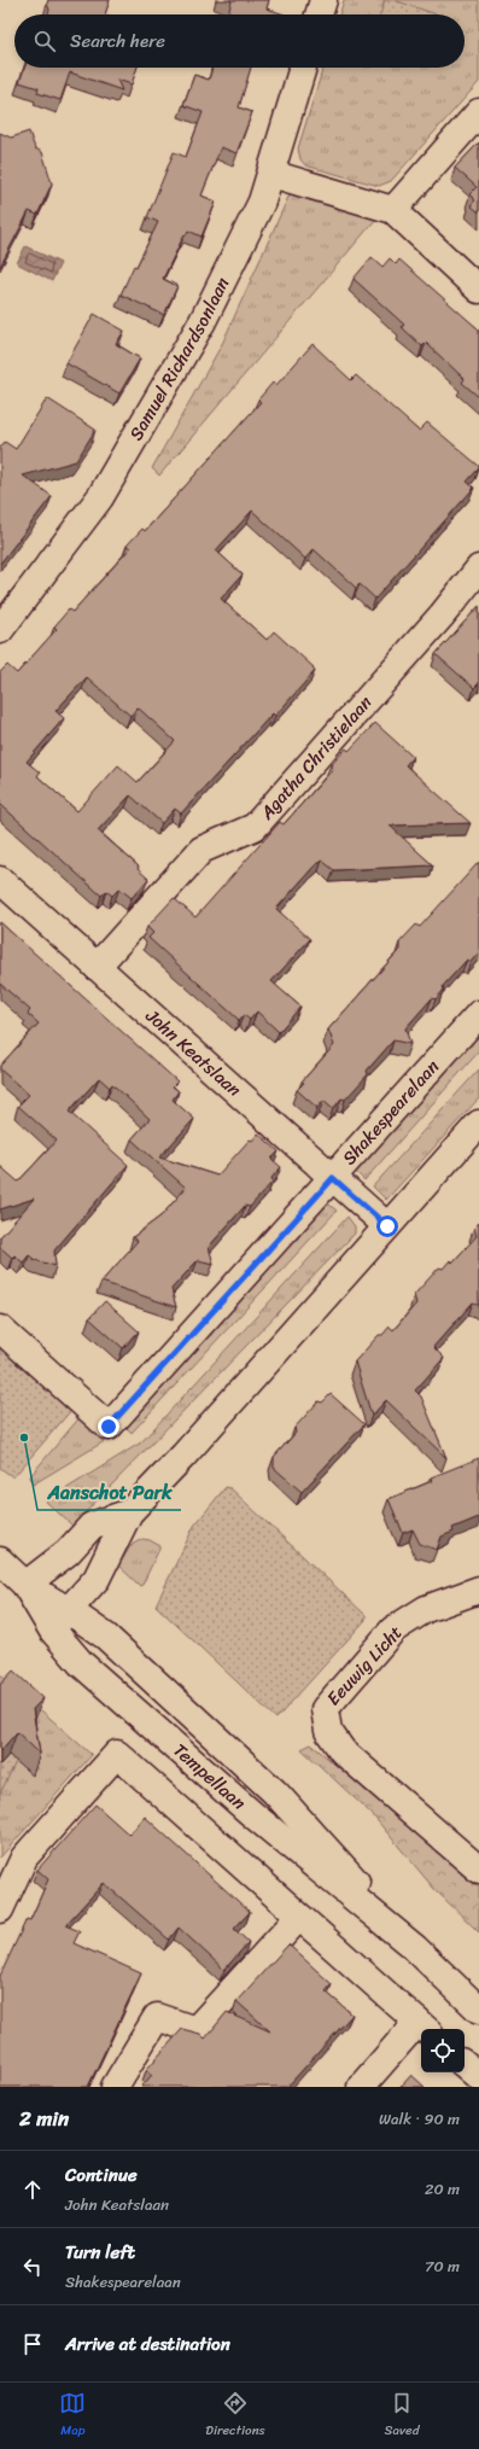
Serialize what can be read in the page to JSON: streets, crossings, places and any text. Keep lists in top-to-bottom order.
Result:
{
  "streets": {
    "street": [
      "Samuel Richardsonlaan",
      "Agatha Christielaan",
      "John Keatslaan",
      "Shakespearelaan",
      "Eeuwig Licht",
      "Tempellaan"
    ]
  },
  "crossings": [
    ["Agatha Christielaan", "John Keatslaan"],
    ["John Keatslaan", "Shakespearelaan"]
  ],
  "places": ["Aanschot Park"],
  "page": {
    "search": "Search here",
    "heading": ["2 min", "Walk · 90 m"],
    "list": [
      ["Continue", "John Keatslaan", "20 m"],
      ["Turn left", "Shakespearelaan", "70 m"],
      "Arrive at destination"
    ],
    "nav": ["Map", "Directions", "Saved"]
  }
}
